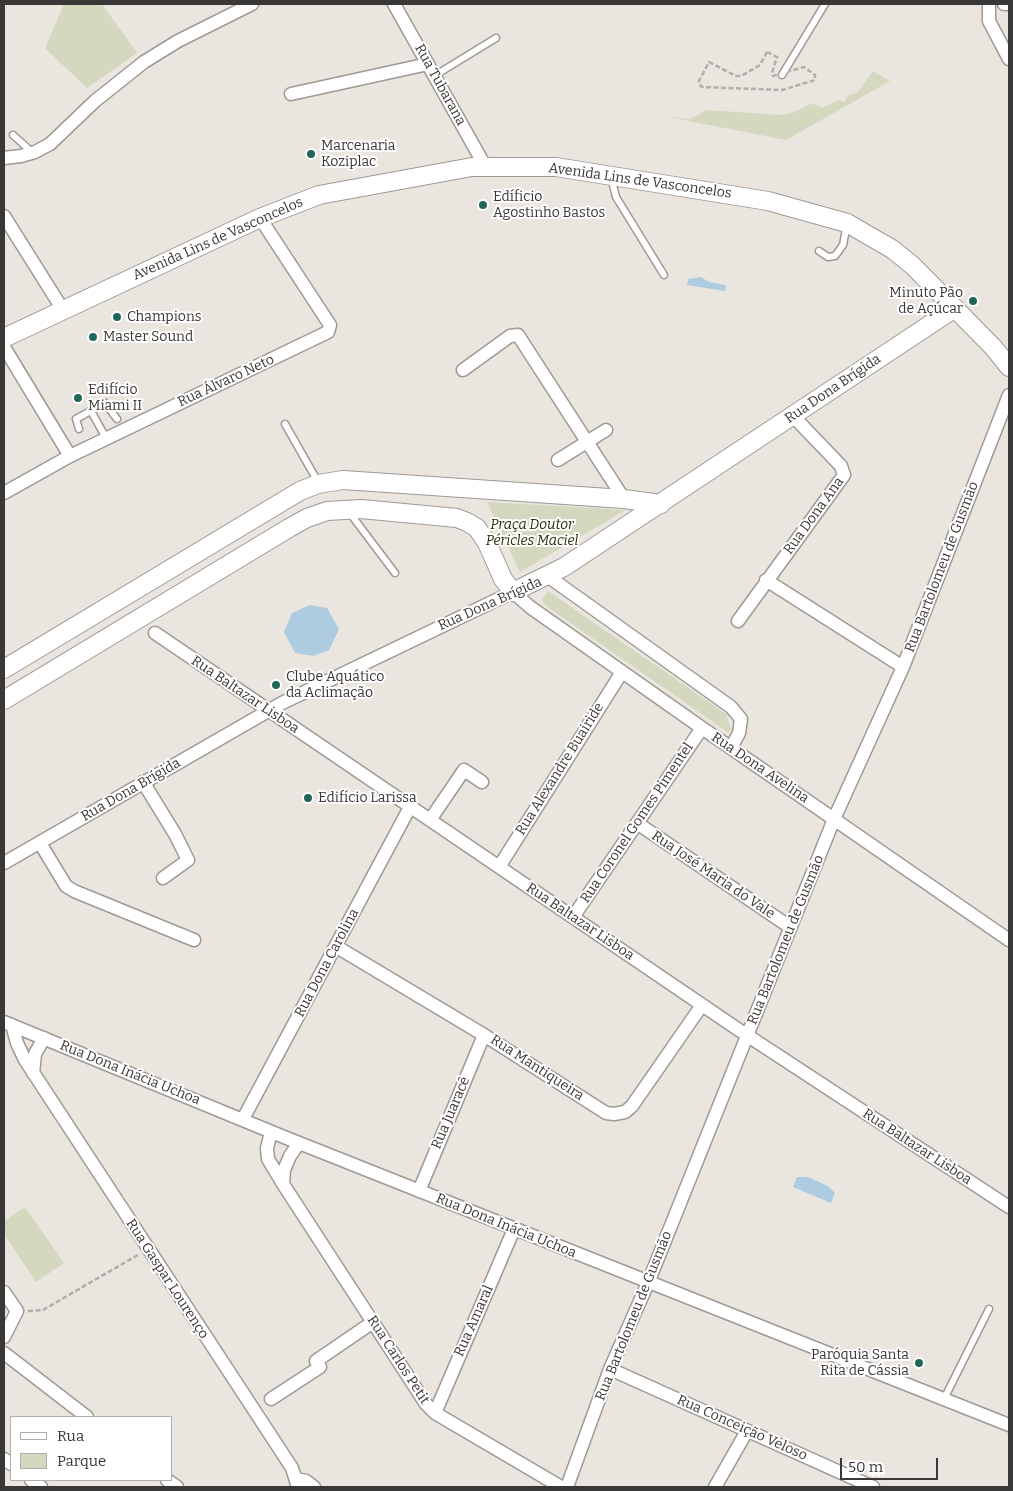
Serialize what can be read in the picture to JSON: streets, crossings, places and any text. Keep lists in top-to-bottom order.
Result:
{
  "streets": {
    "street": [
      "Rua Tubarana",
      "Avenida Lins de Vasconcelos",
      "Rua Álvaro Neto",
      "Rua Dona Brígida",
      "Rua Dona Ana",
      "Rua Bartolomeu de Gusmão",
      "Rua Baltazar Lisboa",
      "Rua Dona Avelina",
      "Rua Alexandre Buairide",
      "Rua Coronel Gomes Pimentel",
      "Rua José Maria do Vale",
      "Rua Dona Carolina",
      "Rua Mantiqueira",
      "Rua Dona Inácia Uchoa",
      "Rua Juaracê",
      "Rua Gaspar Lourenço",
      "Rua Amaral",
      "Rua Carlos Petit",
      "Rua Conceição Veloso"
    ]
  },
  "crossings": [
    ["Rua Tubarana", "Avenida Lins de Vasconcelos"],
    ["Avenida Lins de Vasconcelos", "Rua Álvaro Neto"],
    ["Avenida Lins de Vasconcelos", "Rua Dona Brígida"],
    ["Rua Dona Brígida", "Rua Dona Ana"],
    ["Rua Dona Brígida", "Rua Baltazar Lisboa"],
    ["Rua Dona Brígida", "Rua Dona Avelina"],
    ["Rua Bartolomeu de Gusmão", "Rua Baltazar Lisboa"],
    ["Rua Bartolomeu de Gusmão", "Rua Dona Avelina"],
    ["Rua Bartolomeu de Gusmão", "Rua José Maria do Vale"],
    ["Rua Bartolomeu de Gusmão", "Rua Dona Inácia Uchoa"],
    ["Rua Bartolomeu de Gusmão", "Rua Conceição Veloso"],
    ["Rua Baltazar Lisboa", "Rua Alexandre Buairide"],
    ["Rua Baltazar Lisboa", "Rua Coronel Gomes Pimentel"],
    ["Rua Baltazar Lisboa", "Rua Dona Carolina"],
    ["Rua Baltazar Lisboa", "Rua Mantiqueira"],
    ["Rua Dona Avelina", "Rua Alexandre Buairide"],
    ["Rua Dona Avelina", "Rua Coronel Gomes Pimentel"],
    ["Rua Coronel Gomes Pimentel", "Rua José Maria do Vale"],
    ["Rua Dona Carolina", "Rua Mantiqueira"],
    ["Rua Dona Carolina", "Rua Dona Inácia Uchoa"],
    ["Rua Mantiqueira", "Rua Juaracê"],
    ["Rua Dona Inácia Uchoa", "Rua Juaracê"],
    ["Rua Dona Inácia Uchoa", "Rua Gaspar Lourenço"],
    ["Rua Dona Inácia Uchoa", "Rua Amaral"],
    ["Rua Dona Inácia Uchoa", "Rua Carlos Petit"],
    ["Rua Amaral", "Rua Carlos Petit"]
  ],
  "parks": ["Praça Doutor Péricles Maciel"],
  "places": [
    "Marcenaria Koziplac",
    "Edíficio Agostinho Bastos",
    "Minuto Pão de Açúcar",
    "Champions",
    "Master Sound",
    "Edifício Miami II",
    "Clube Aquático da Aclimação",
    "Edifício Larissa",
    "Paróquia Santa Rita de Cássia"
  ],
  "legend": ["Rua", "Parque"],
  "scale_bar": "50 m"
}
